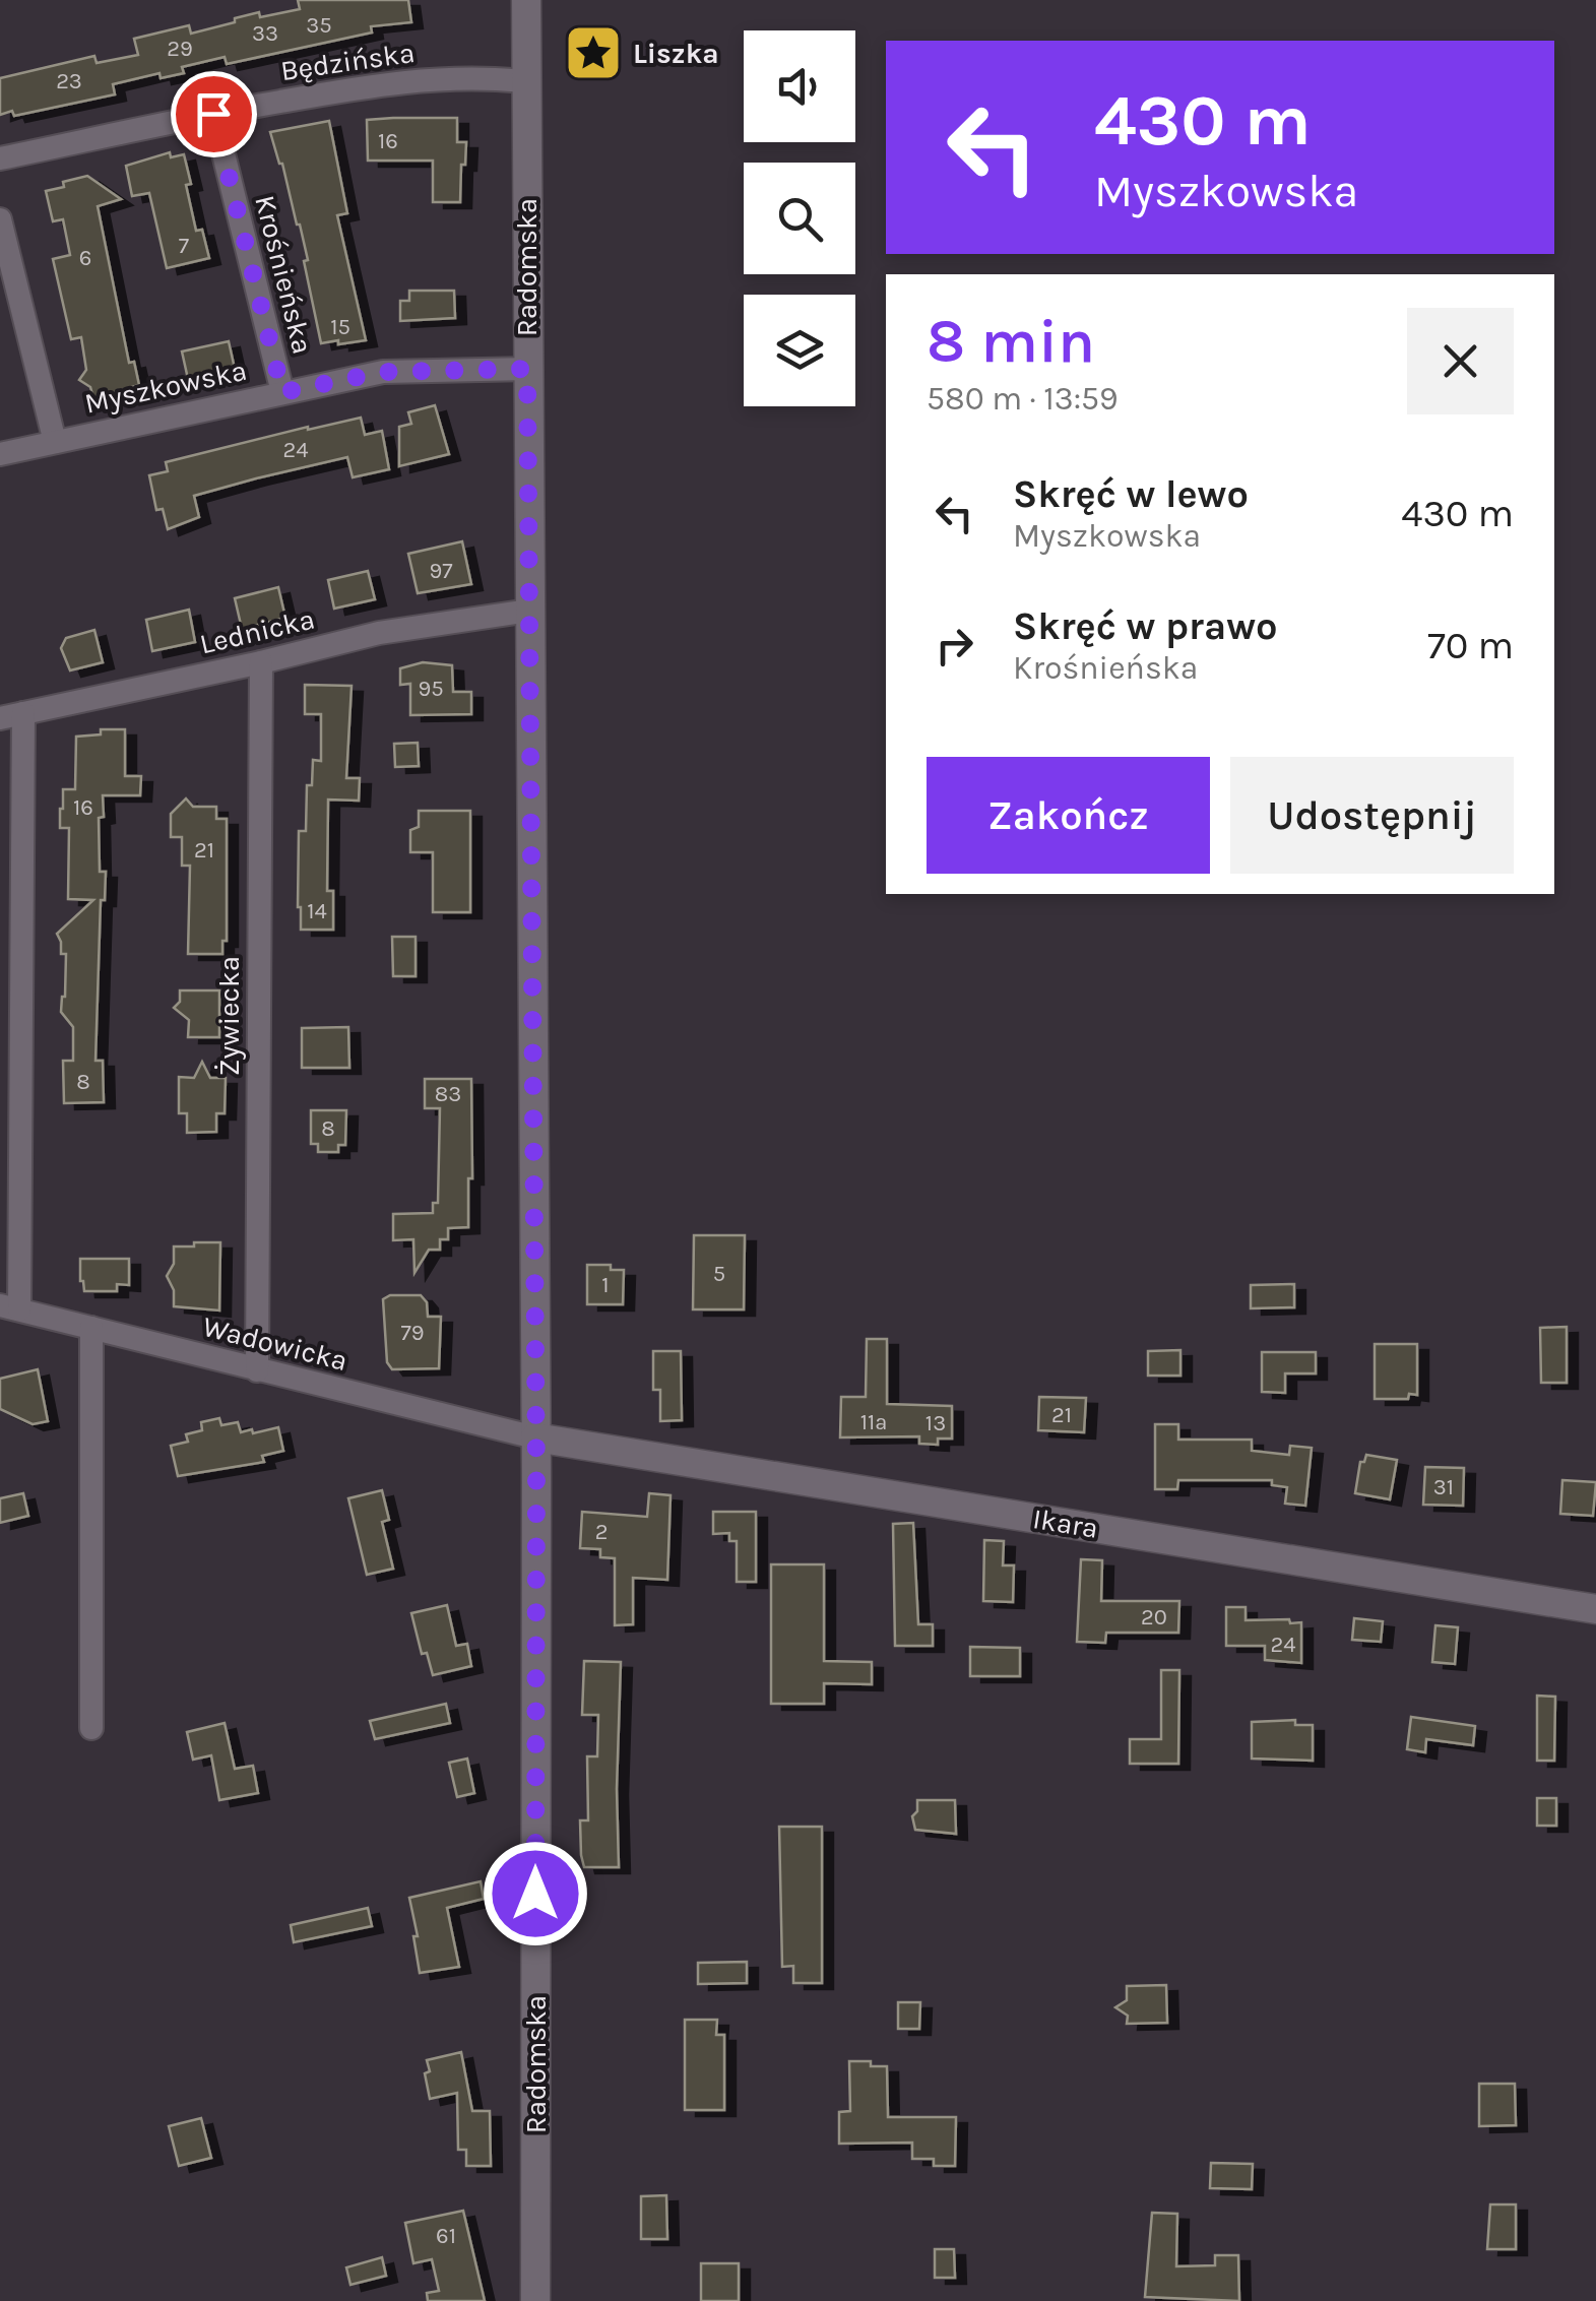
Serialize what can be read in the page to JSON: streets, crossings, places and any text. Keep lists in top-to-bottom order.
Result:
{
  "streets": {
    "street": [
      "Będzińska",
      "Radomska",
      "Krośnieńska",
      "Myszkowska",
      "Lednicka",
      "Żywiecka",
      "Wadowicka",
      "Ikara"
    ]
  },
  "crossings": [
    ["Będzińska", "Radomska"],
    ["Będzińska", "Krośnieńska"],
    ["Radomska", "Myszkowska"],
    ["Radomska", "Lednicka"],
    ["Radomska", "Wadowicka"],
    ["Radomska", "Ikara"],
    ["Krośnieńska", "Myszkowska"],
    ["Lednicka", "Żywiecka"],
    ["Żywiecka", "Wadowicka"],
    ["Wadowicka", "Ikara"]
  ],
  "places": {
    "place": ["Liszka"]
  },
  "house_numbers": [
    "35",
    "33",
    "29",
    "23",
    "16",
    "7",
    "6",
    "15",
    "24",
    "97",
    "95",
    "16",
    "21",
    "14",
    "8",
    "83",
    "8",
    "5",
    "1",
    "79",
    "21",
    "11a",
    "13",
    "31",
    "2",
    "20",
    "24",
    "61"
  ],
  "page": {
    "turn": ["430 m", "Myszkowska"],
    "heading": ["8 min", "580 m · 13:59"],
    "list": [
      {
        "name": "Skręć w lewo",
        "note": "Myszkowska",
        "value": "430 m"
      },
      {
        "name": "Skręć w prawo",
        "note": "Krośnieńska",
        "value": "70 m"
      }
    ],
    "buttons": ["Zakończ", "Udostępnij"]
  }
}
